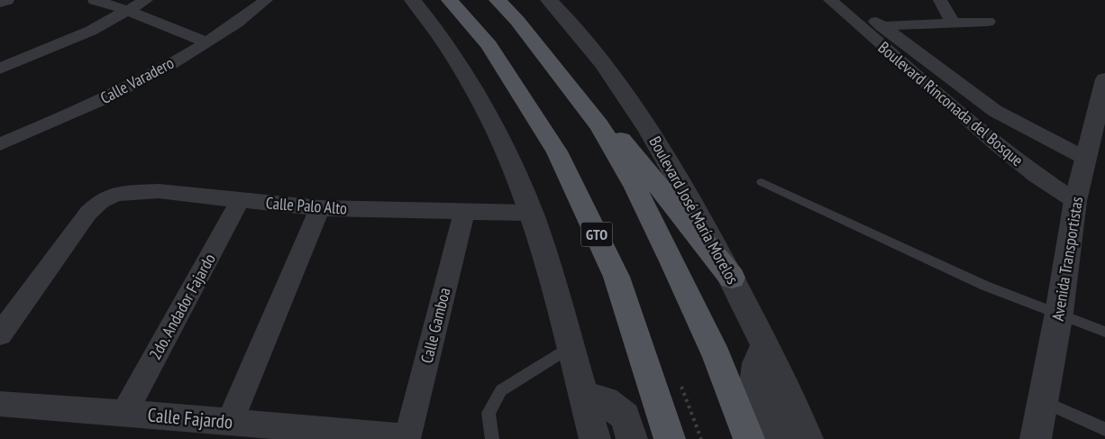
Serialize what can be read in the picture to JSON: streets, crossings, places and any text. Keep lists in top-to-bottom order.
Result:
{
  "streets": {
    "main road": ["GTO"],
    "street": [
      "Calle Varadero",
      "Boulevard Rinconada del Bosque",
      "Calle Palo Alto",
      "Boulevard José María Morelos",
      "Avenida Transportistas",
      "2do. Andador Fajardo",
      "Calle Gamboa",
      "Calle Fajardo"
    ]
  },
  "crossings": [
    ["Boulevard Rinconada del Bosque", "Avenida Transportistas"],
    ["Calle Palo Alto", "2do. Andador Fajardo"],
    ["Calle Palo Alto", "Calle Gamboa"],
    ["2do. Andador Fajardo", "Calle Fajardo"],
    ["Calle Gamboa", "Calle Fajardo"]
  ]
}
